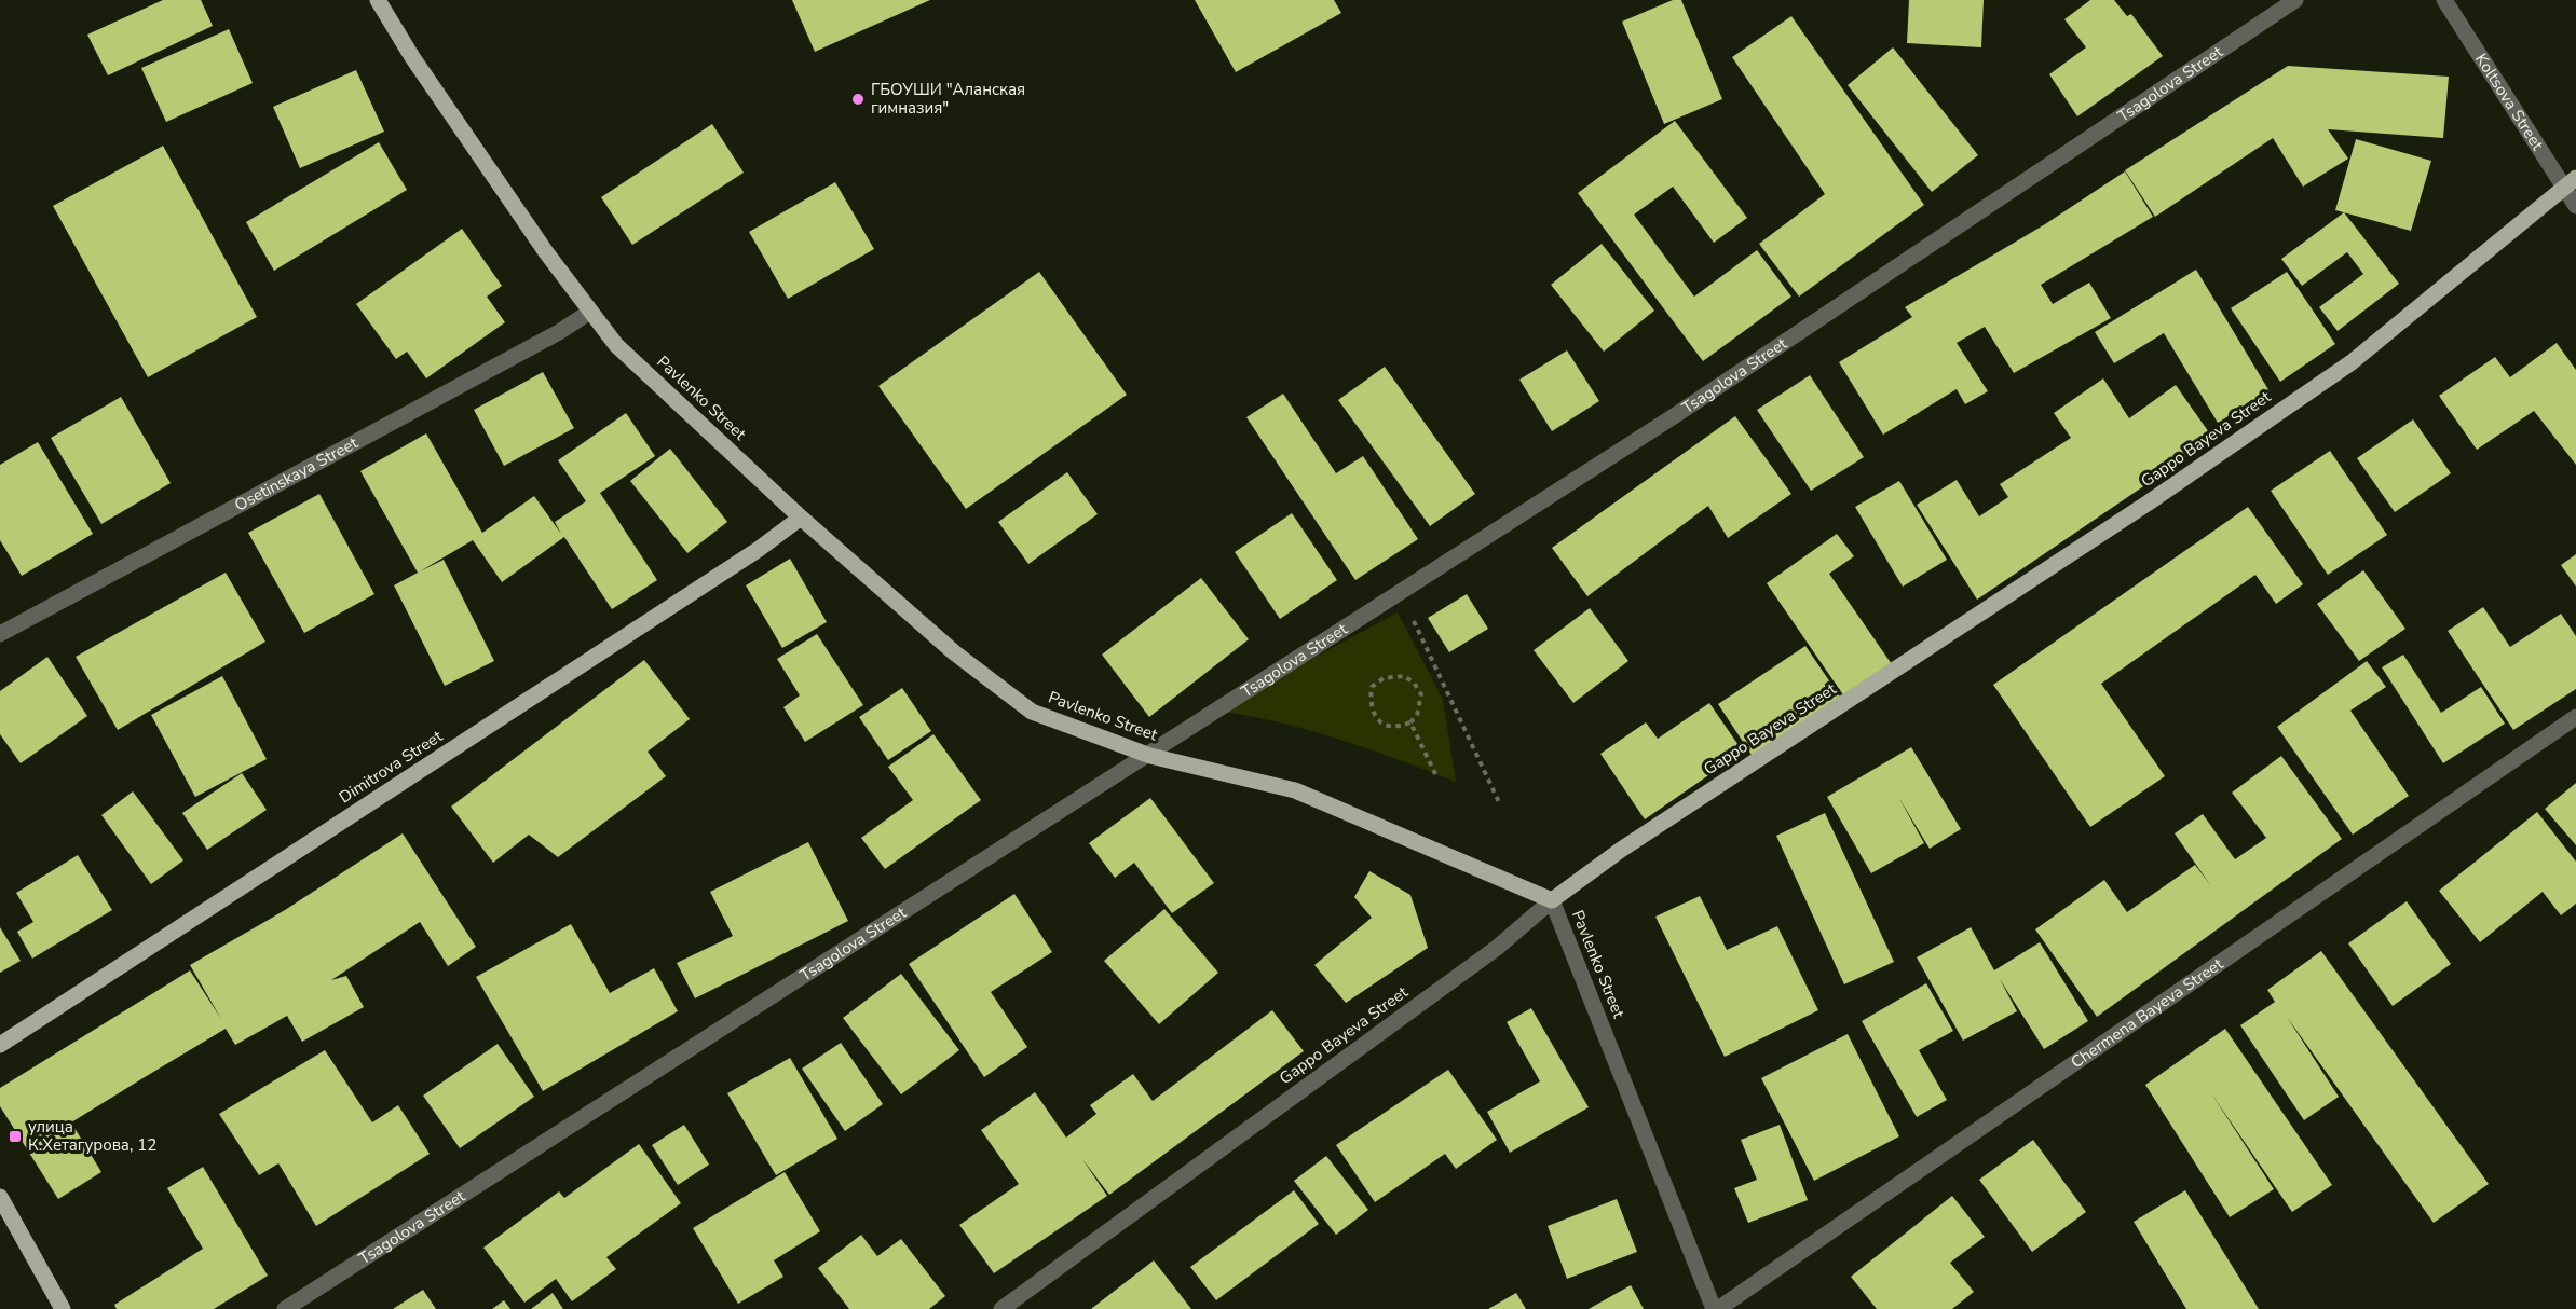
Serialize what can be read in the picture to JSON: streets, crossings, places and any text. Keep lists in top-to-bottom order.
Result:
{
  "streets": {
    "main road": ["Pavlenko Street", "Gappo Bayeva Street", "Dimitrova Street"],
    "street": [
      "Tsagolova Street",
      "Koltsova Street",
      "Osetinskaya Street",
      "Chermena Bayeva Street"
    ]
  },
  "crossings": [
    ["Tsagolova Street", "Pavlenko Street"],
    ["Koltsova Street", "Gappo Bayeva Street"],
    ["Pavlenko Street", "Gappo Bayeva Street"],
    ["Pavlenko Street", "Osetinskaya Street"],
    ["Pavlenko Street", "Dimitrova Street"],
    ["Pavlenko Street", "Chermena Bayeva Street"]
  ],
  "places": {
    "other": ["ГБОУШИ \"Аланская гимназия\""],
    "transit": ["улица К.Хетагурова, 12"]
  }
}
